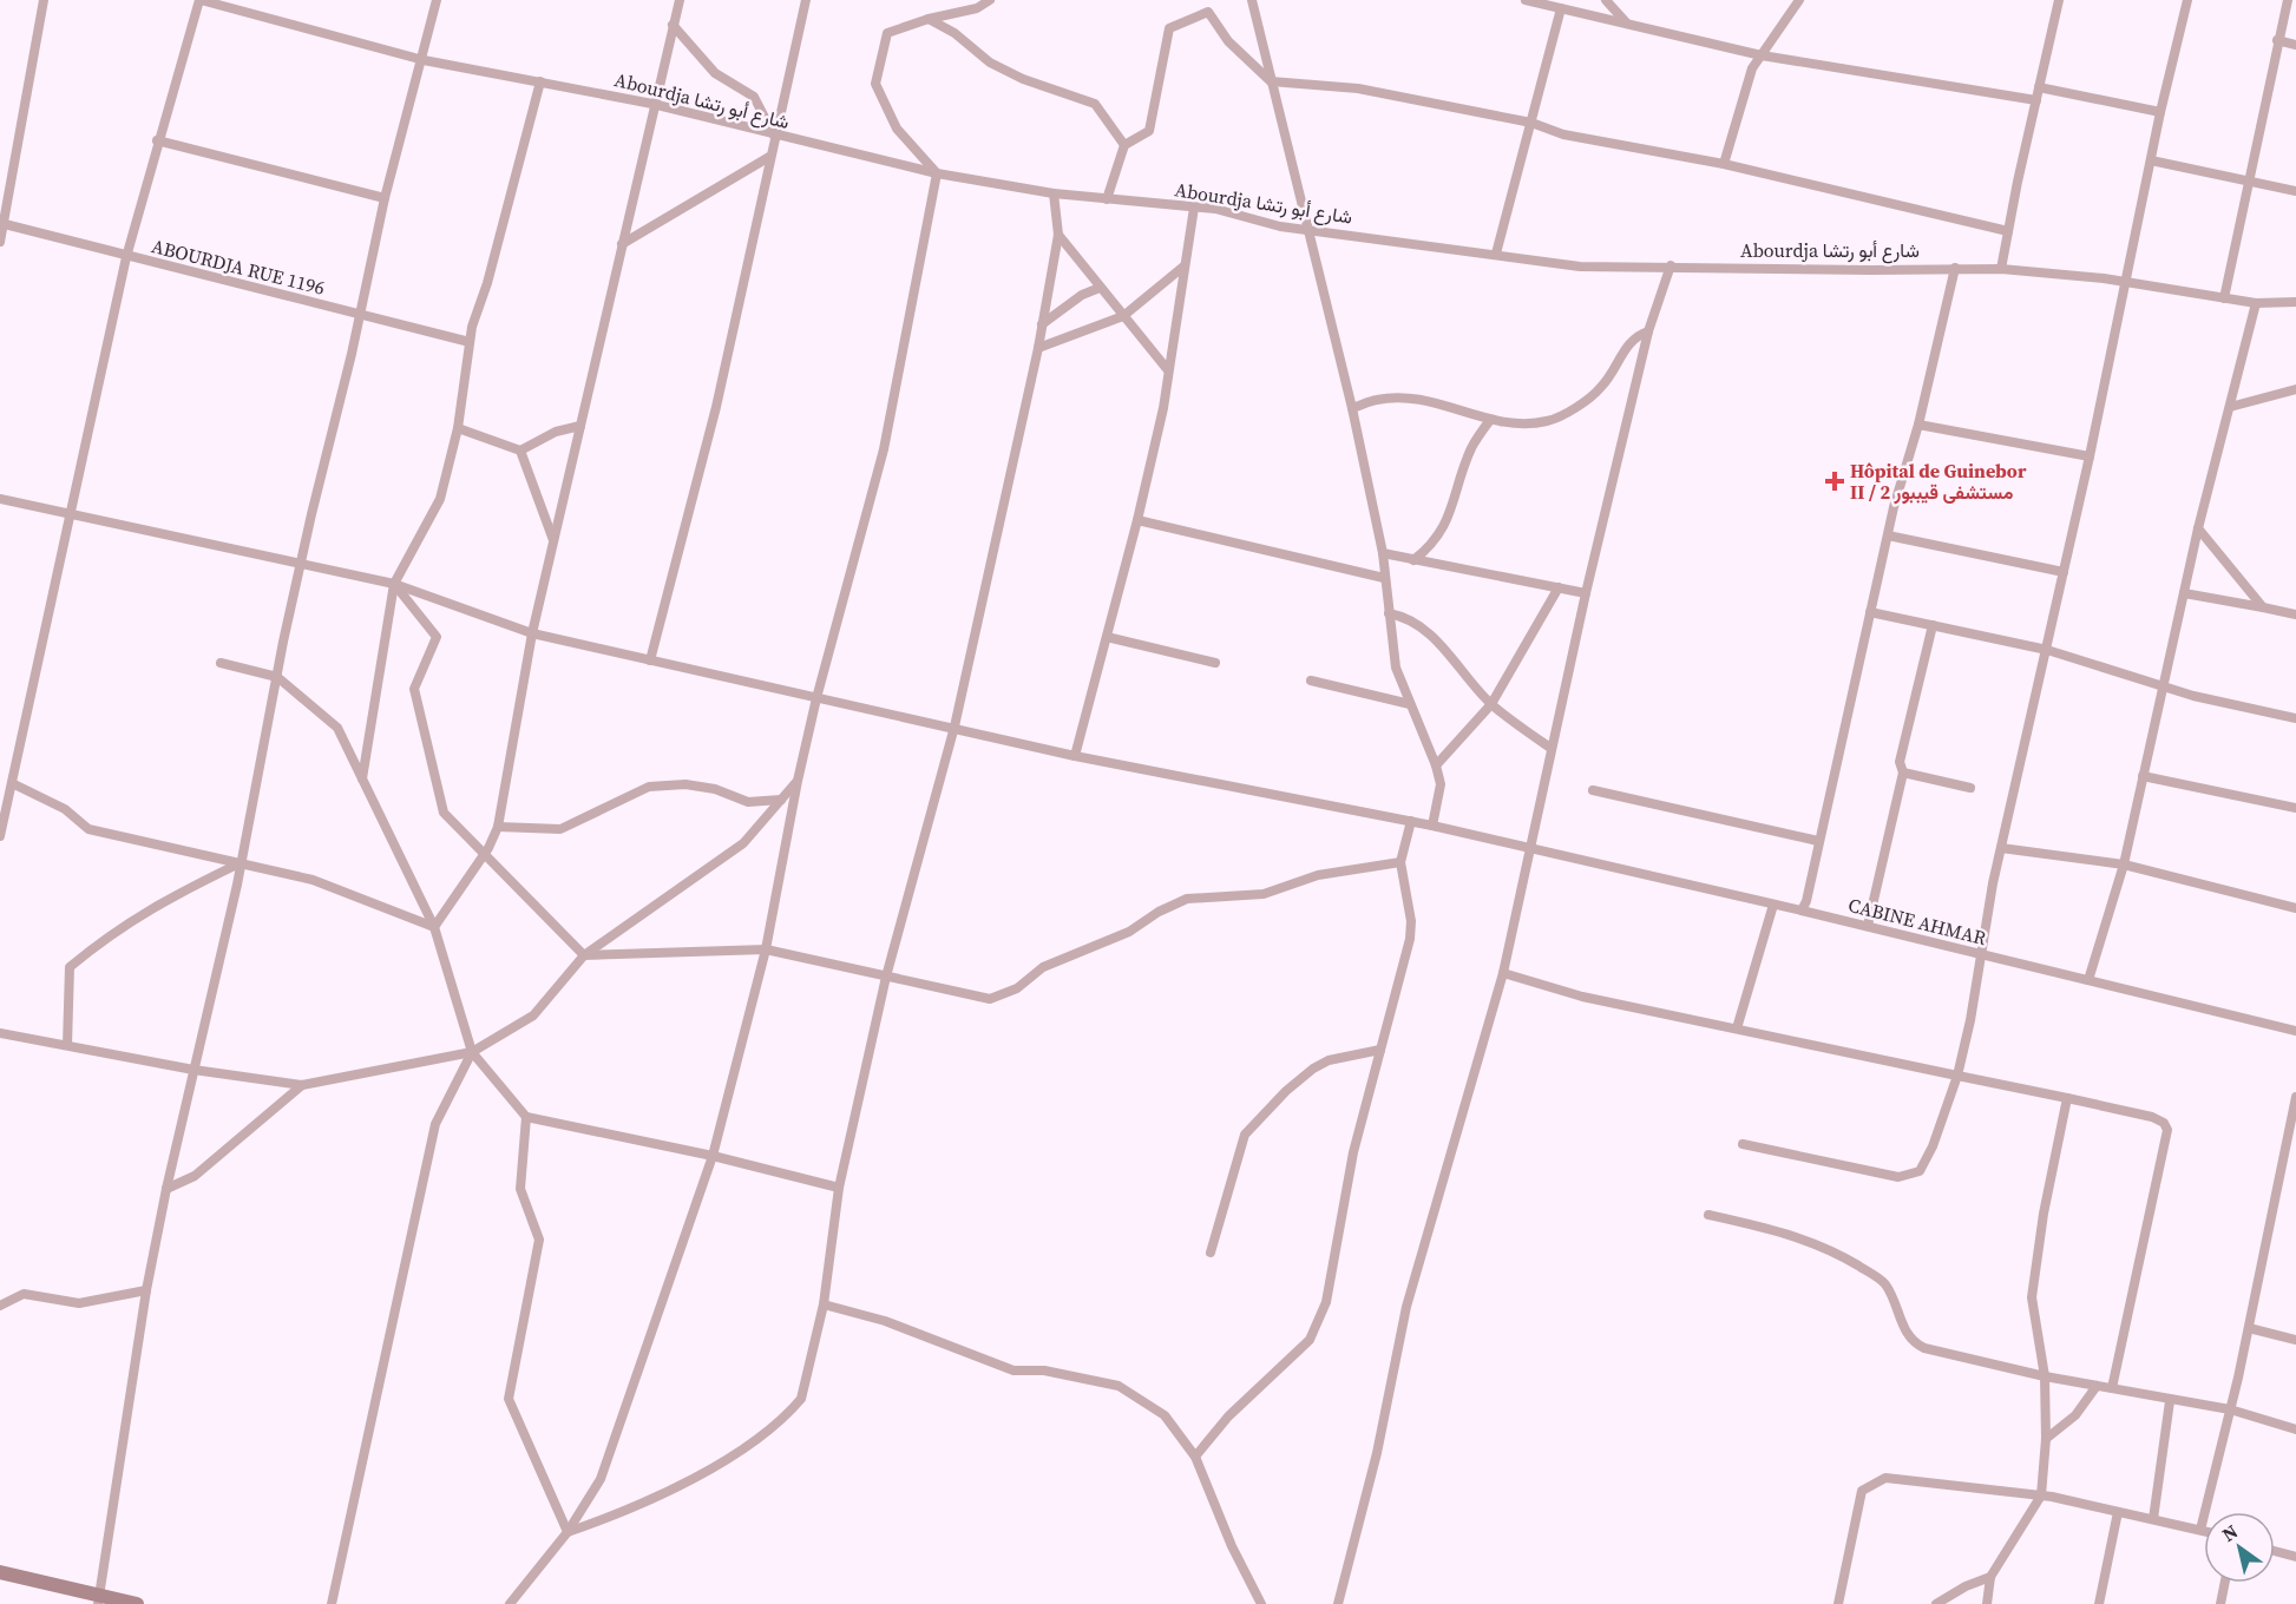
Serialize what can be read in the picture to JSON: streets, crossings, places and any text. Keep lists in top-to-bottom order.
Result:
{
  "streets": {
    "street": ["Abourdja شارع أبو رتشا", "ABOURDJA RUE 1196", "CABINE AHMAR"]
  },
  "places": {
    "health": ["Hôpital de Guinebor II / مستشفى قيببور 2"]
  },
  "north": "top left"
}
